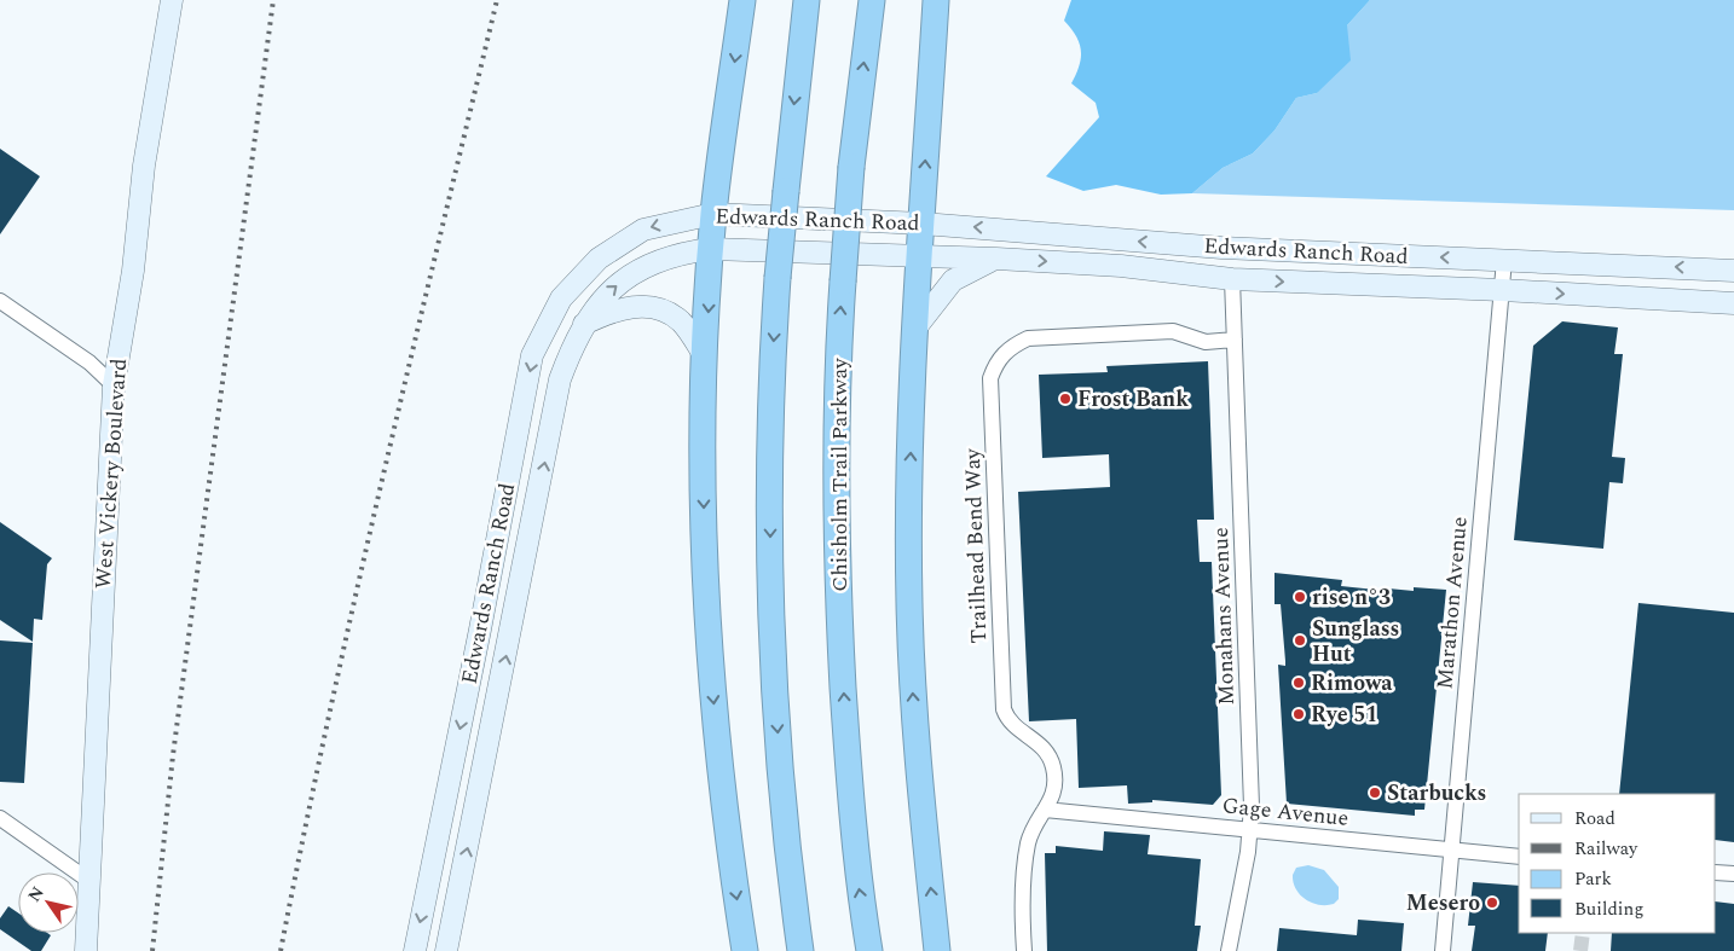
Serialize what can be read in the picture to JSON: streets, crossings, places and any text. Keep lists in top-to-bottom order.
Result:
{
  "streets": {
    "highway": ["Chisholm Trail Parkway"],
    "street": [
      "Edwards Ranch Road",
      "West Vickery Boulevard",
      "Trailhead Bend Way",
      "Marathon Avenue",
      "Monahans Avenue",
      "Gage Avenue"
    ]
  },
  "crossings": [
    ["Edwards Ranch Road", "Marathon Avenue"],
    ["Edwards Ranch Road", "Monahans Avenue"],
    ["Trailhead Bend Way", "Monahans Avenue"],
    ["Trailhead Bend Way", "Gage Avenue"],
    ["Marathon Avenue", "Gage Avenue"],
    ["Monahans Avenue", "Gage Avenue"]
  ],
  "places": [
    "Frost Bank",
    "rise n°3",
    "Sunglass Hut",
    "Rimowa",
    "Rye 51",
    "Starbucks",
    "Mesero"
  ],
  "legend": [
    "Road",
    "Railway",
    "Park",
    "Building"
  ],
  "north": "top left"
}
